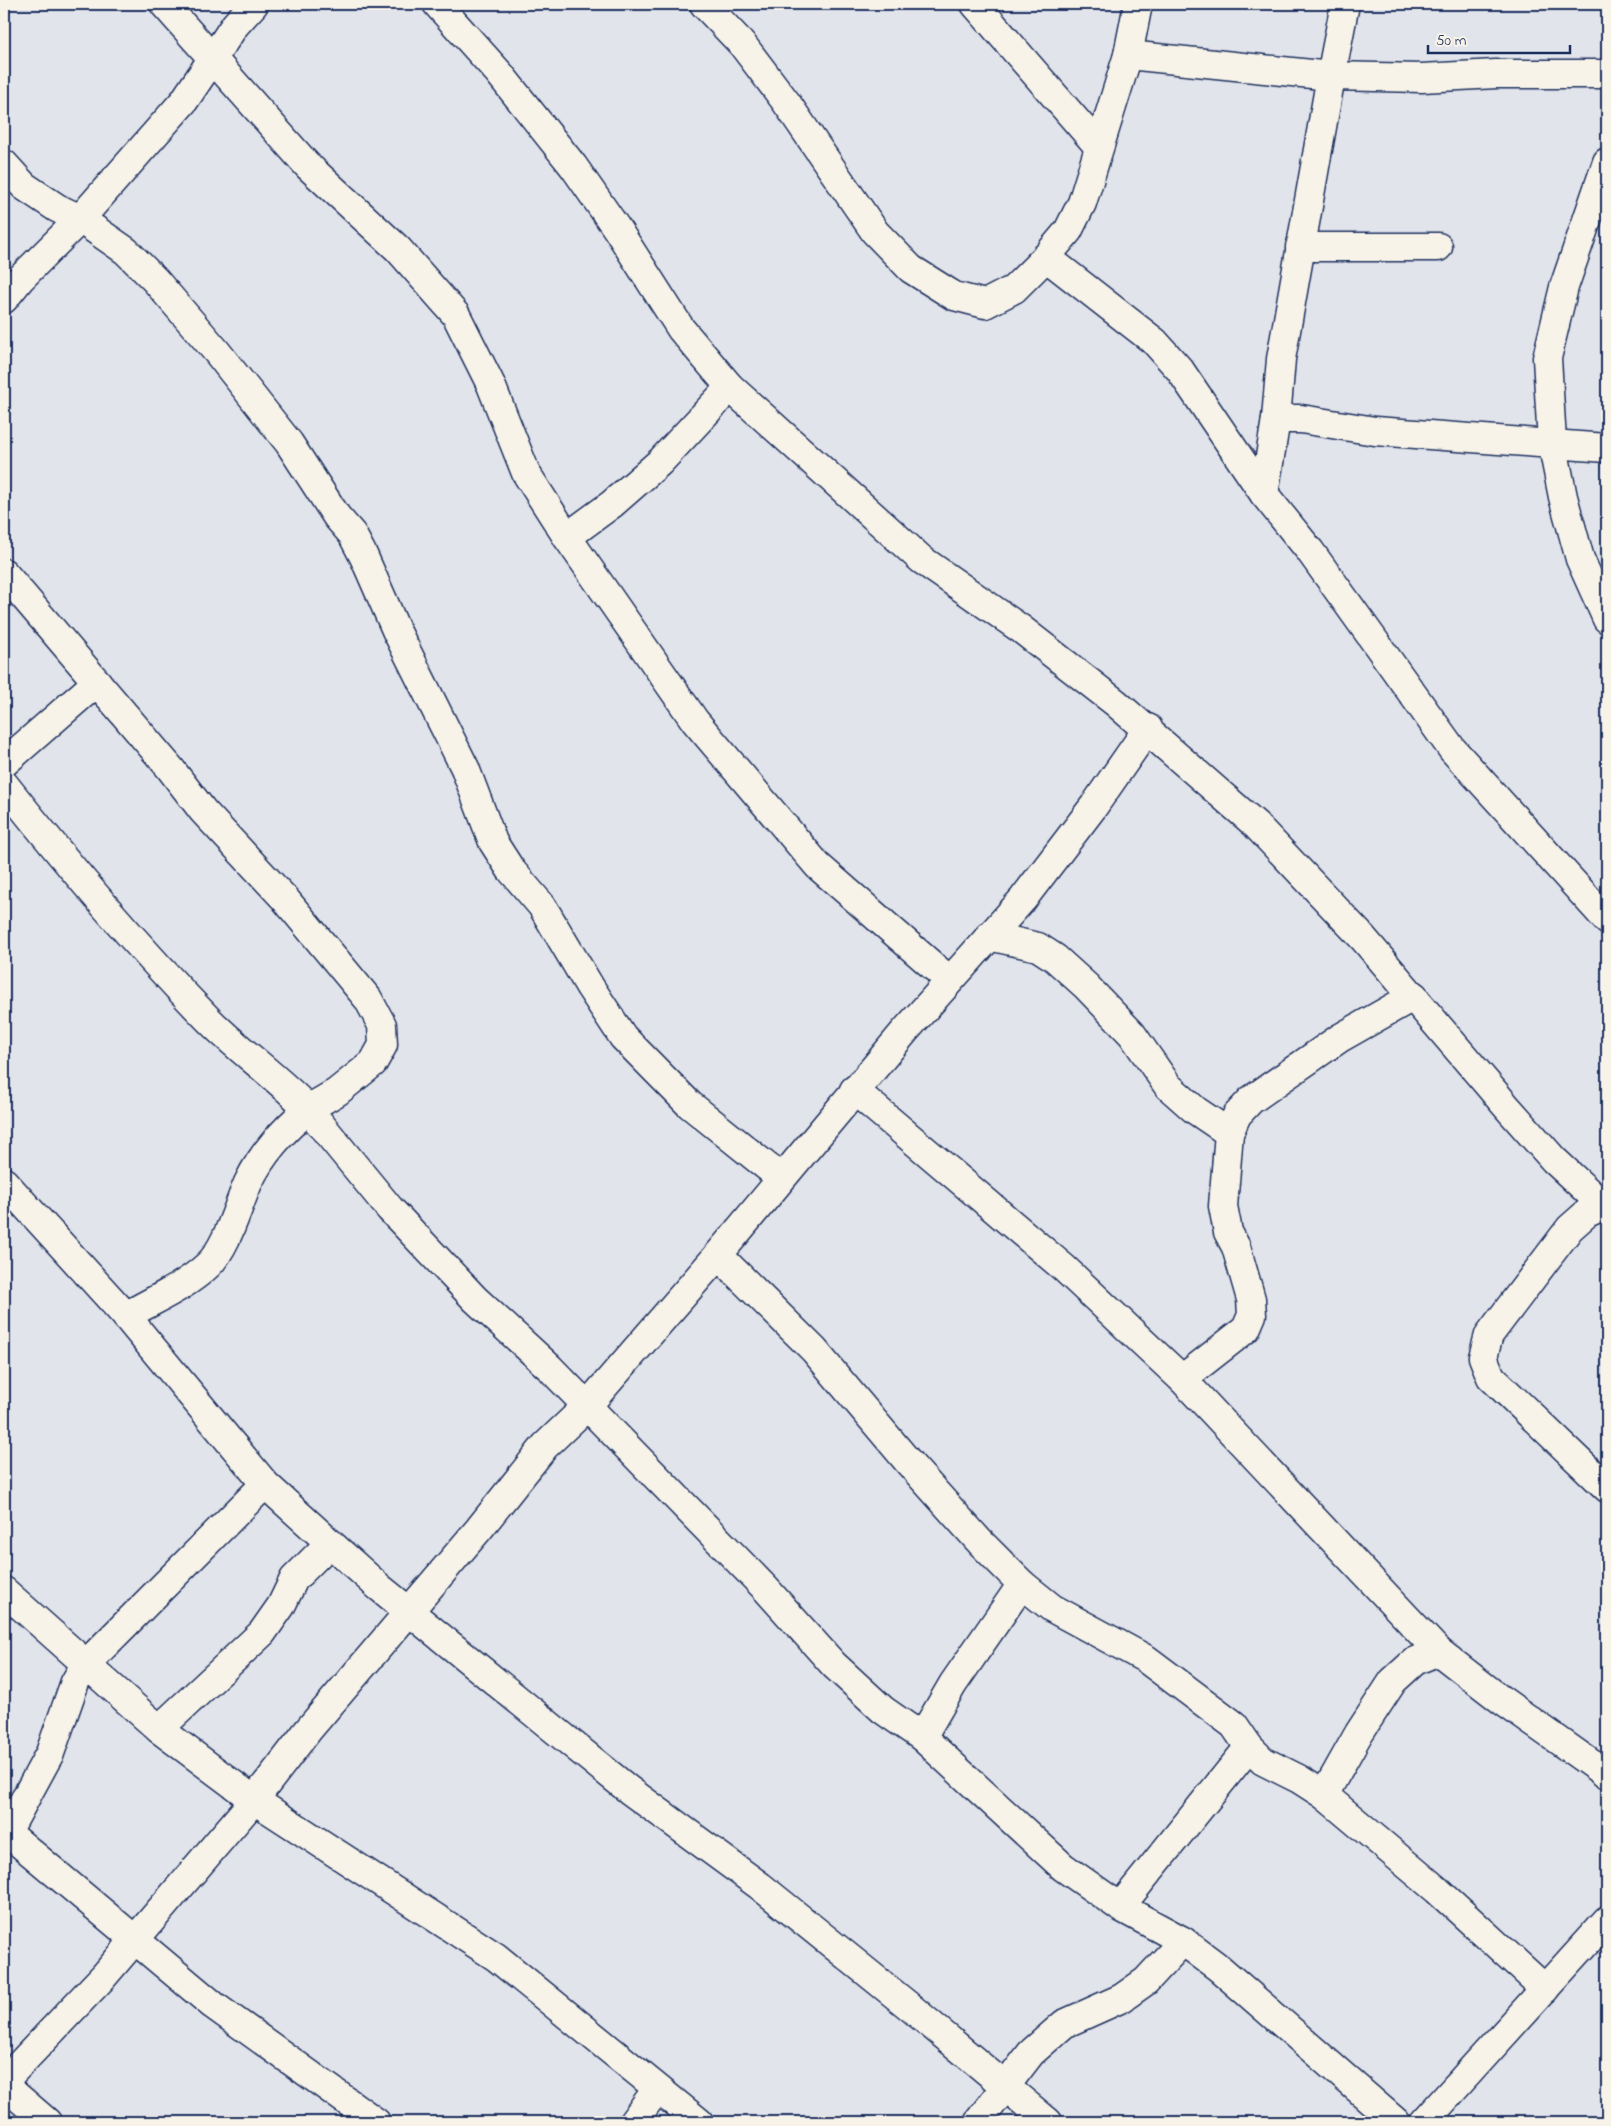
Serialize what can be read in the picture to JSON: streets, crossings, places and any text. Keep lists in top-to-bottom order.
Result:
{
  "scale_bar": "50 m"
}
